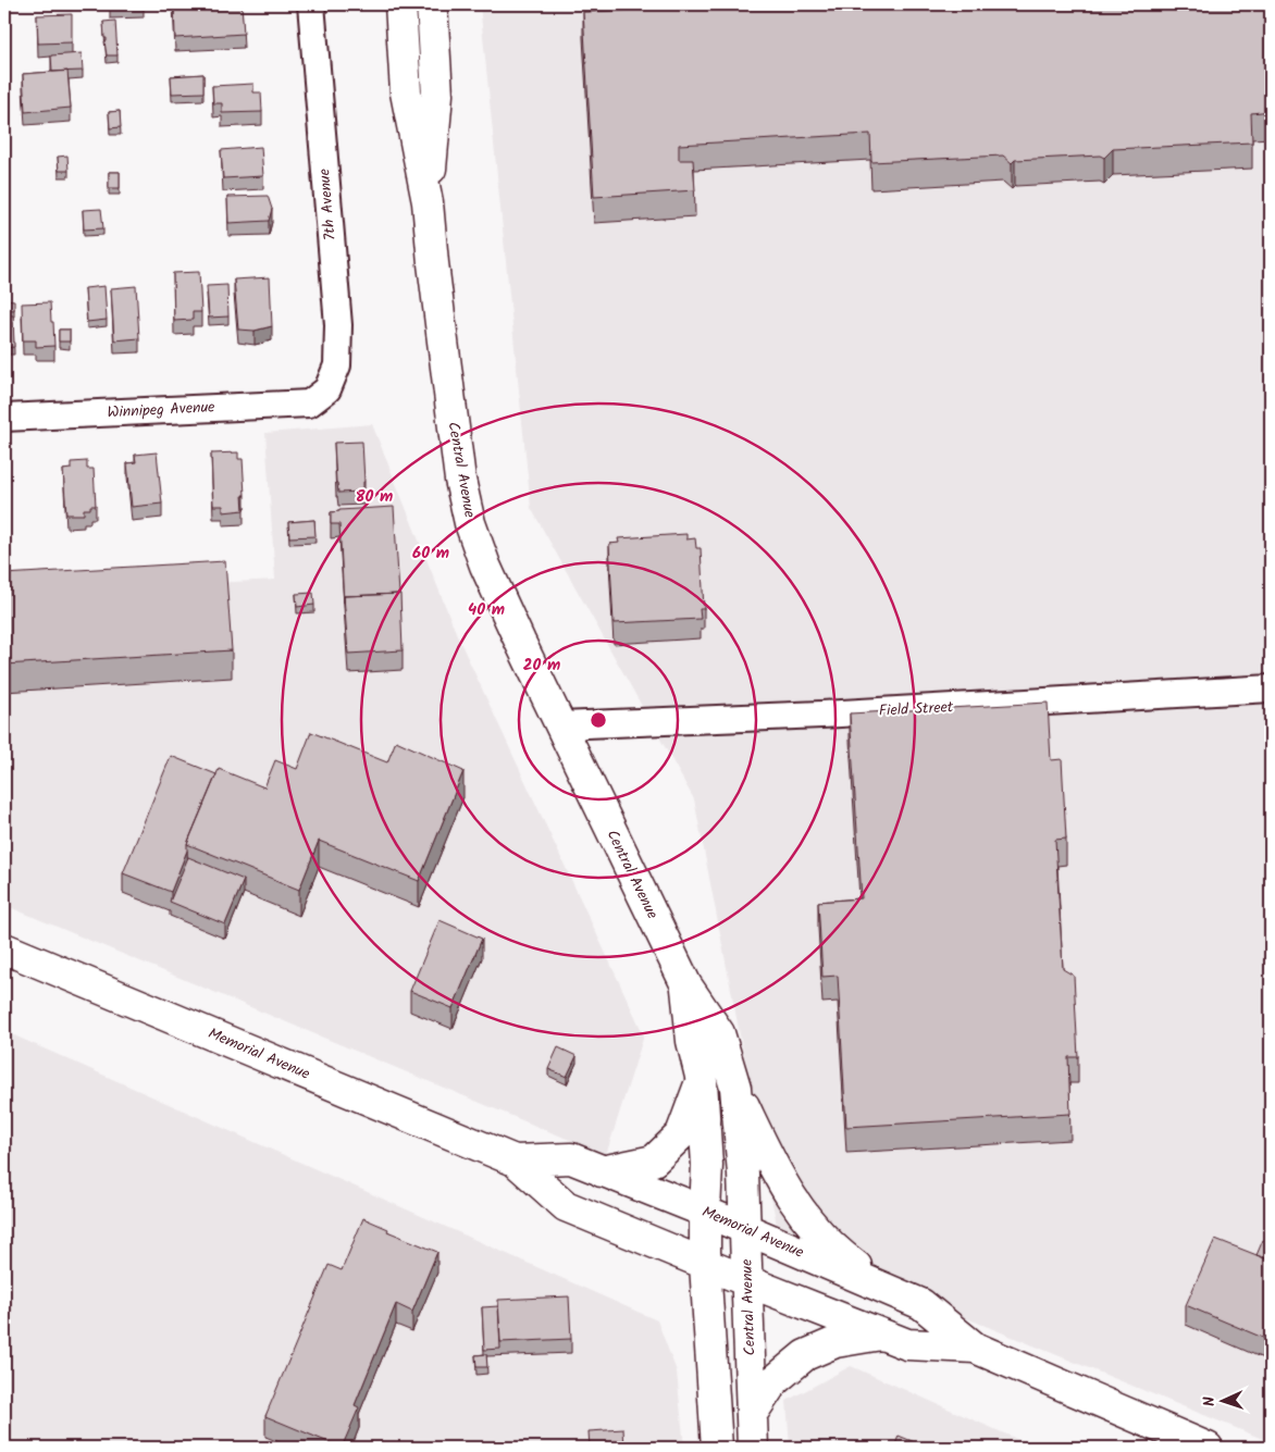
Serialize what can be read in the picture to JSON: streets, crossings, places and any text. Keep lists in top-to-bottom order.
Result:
{
  "streets": {
    "main road": ["Central Avenue", "Memorial Avenue"],
    "street": ["7th Avenue", "Winnipeg Avenue", "Field Street"]
  },
  "crossings": [
    ["7th Avenue", "Winnipeg Avenue"],
    ["Central Avenue", "Field Street"],
    ["Central Avenue", "Memorial Avenue"]
  ],
  "north": "left",
  "rings": [
    "80 m",
    "60 m",
    "40 m",
    "20 m"
  ]
}
